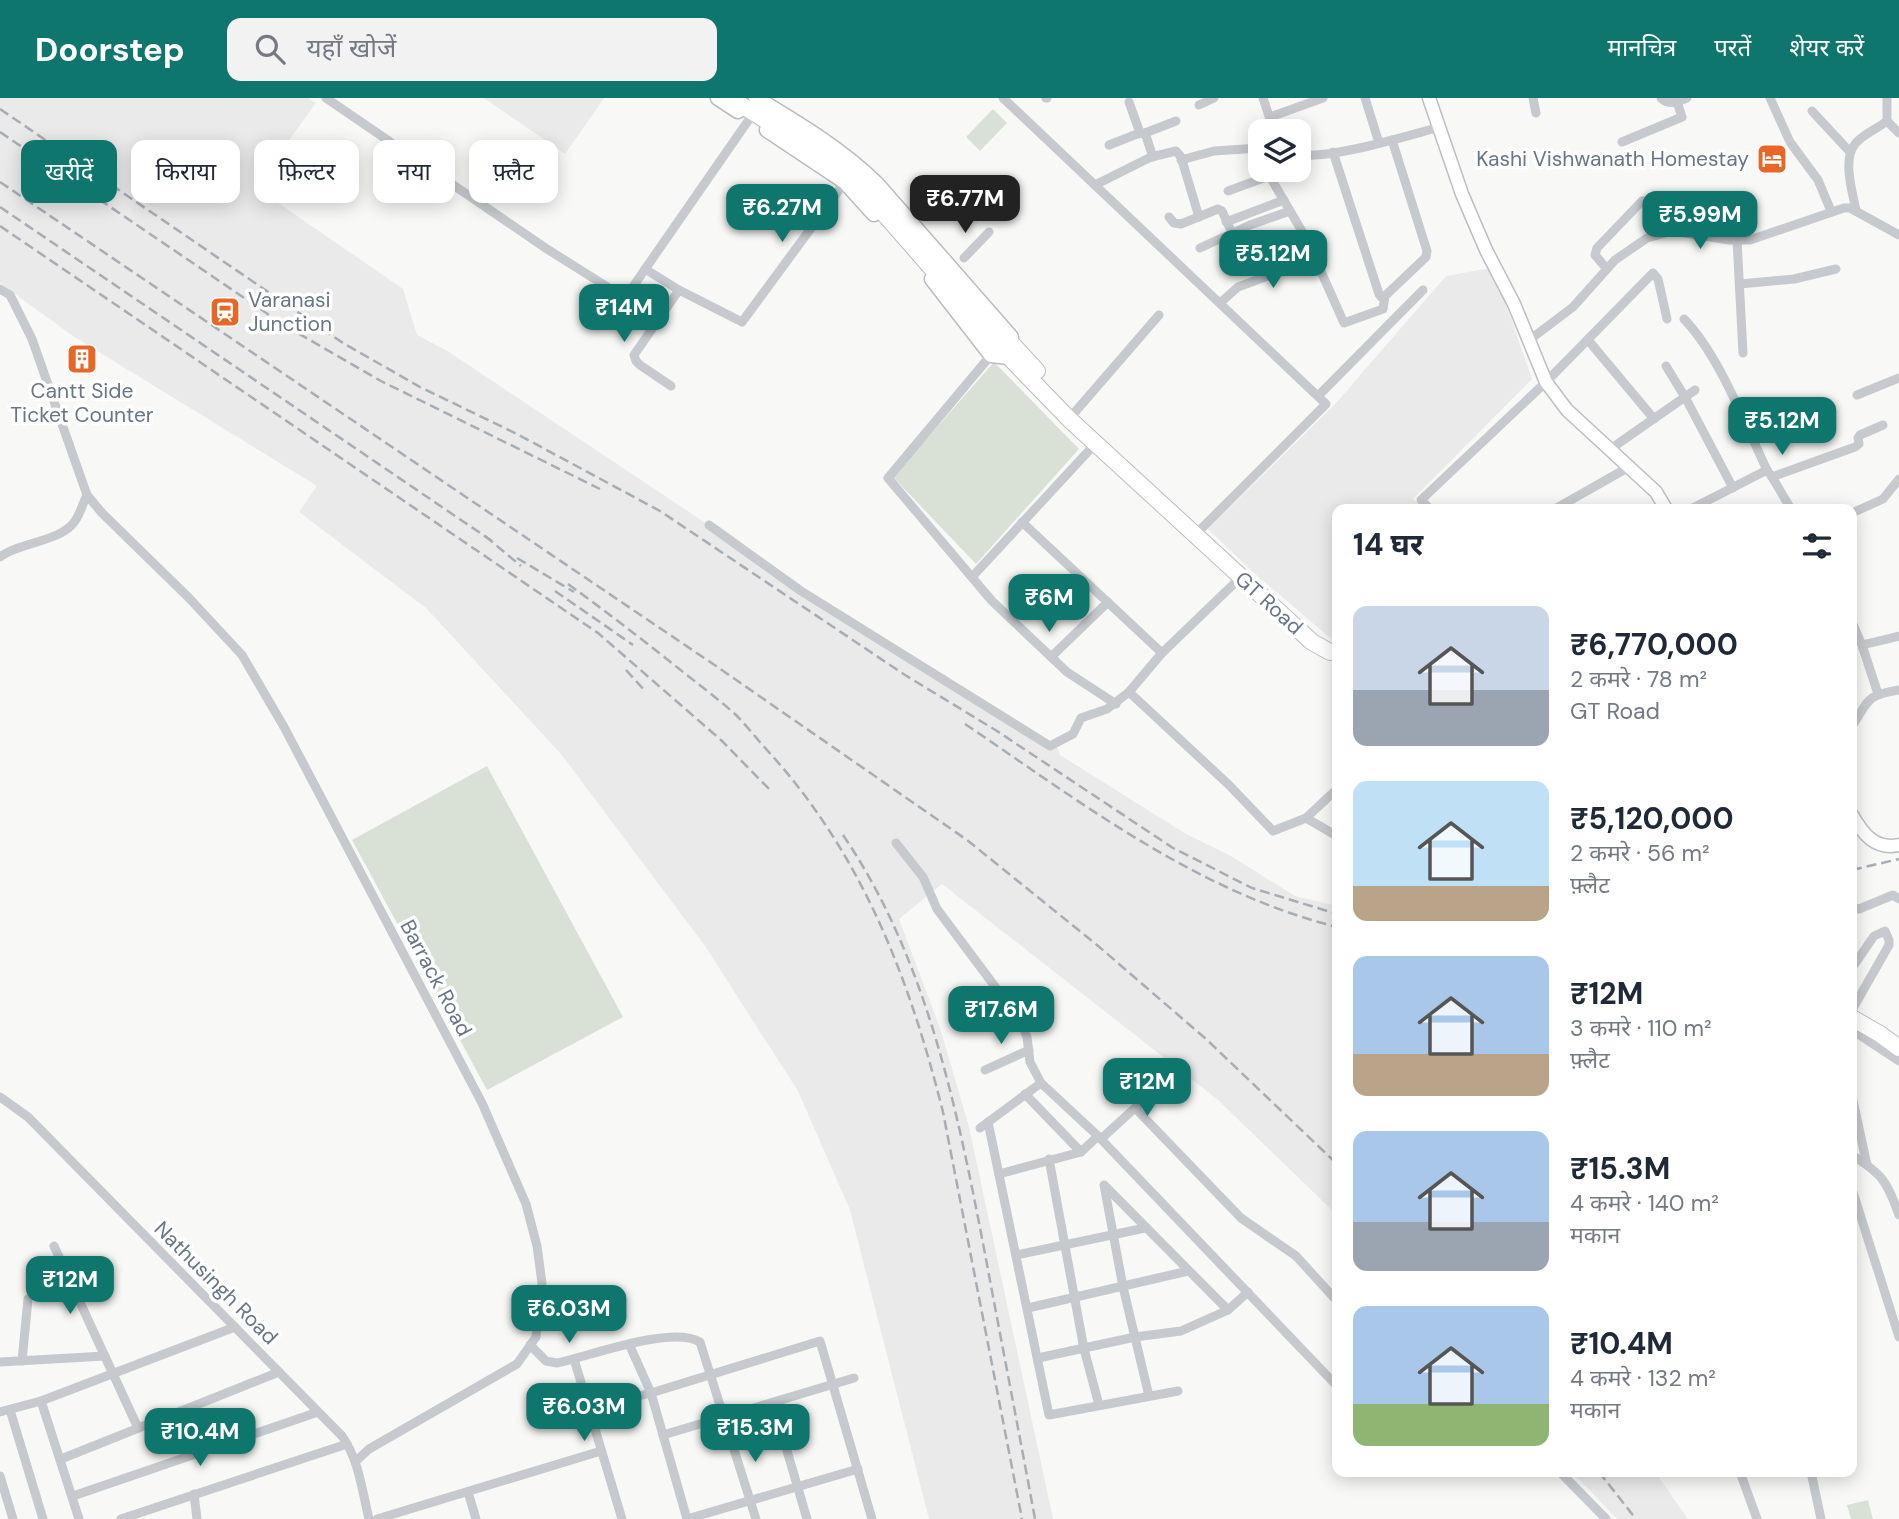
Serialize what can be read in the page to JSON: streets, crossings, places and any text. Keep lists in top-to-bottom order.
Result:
{
  "streets": {
    "highway": ["GT Road"],
    "street": ["Barrack Road", "Nathusingh Road"]
  },
  "crossings": [
    ["Barrack Road", "Nathusingh Road"]
  ],
  "places": {
    "hotel": ["Kashi Vishwanath Homestay"],
    "station": ["Varanasi Junction"],
    "building": ["Cantt Side Ticket Counter"]
  },
  "page": {
    "header": "Doorstep",
    "search": "यहाँ खोजें",
    "nav": ["मानचित्र", "परतें", "शेयर करें"],
    "chip": [
      "खरीदें",
      "किराया",
      "फ़िल्टर",
      "नया",
      "फ़्लैट"
    ],
    "price": [
      "₹6.77M",
      "₹6.27M",
      "₹5.99M",
      "₹5.12M",
      "₹14M",
      "₹5.12M",
      "₹6M",
      "₹17.6M",
      "₹12M",
      "₹12M",
      "₹6.03M",
      "₹6.03M",
      "₹15.3M",
      "₹10.4M"
    ],
    "heading": "14 घर",
    "list": [
      {
        "name": "₹6,770,000",
        "note": "2 कमरे · 78 m² · GT Road"
      },
      {
        "name": "₹5,120,000",
        "note": "2 कमरे · 56 m² · फ़्लैट"
      },
      {
        "name": "₹12M",
        "note": "3 कमरे · 110 m² · फ़्लैट"
      },
      {
        "name": "₹15.3M",
        "note": "4 कमरे · 140 m² · मकान"
      },
      {
        "name": "₹10.4M",
        "note": "4 कमरे · 132 m² · मकान"
      }
    ]
  }
}
